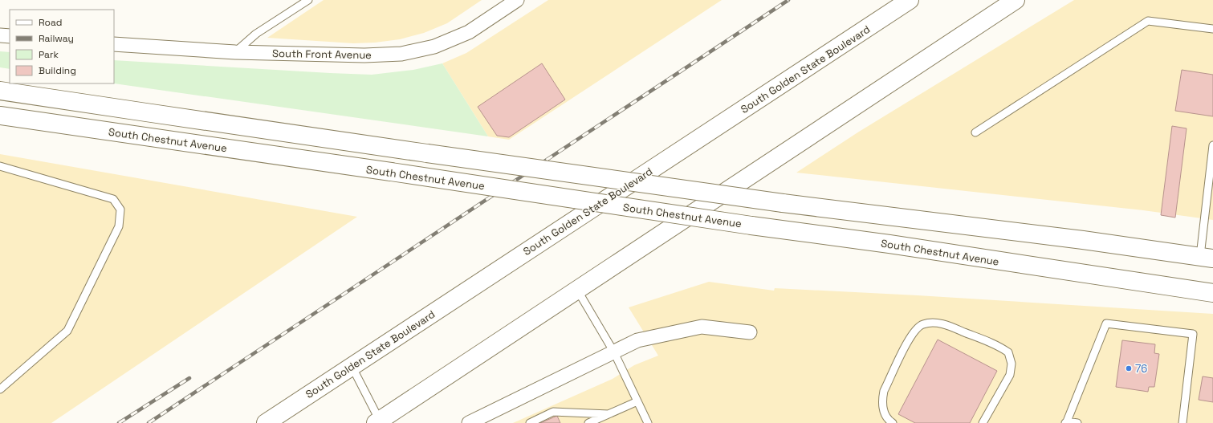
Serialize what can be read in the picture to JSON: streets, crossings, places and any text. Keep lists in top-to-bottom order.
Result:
{
  "streets": {
    "main road": ["South Golden State Boulevard", "South Chestnut Avenue"],
    "street": ["South Front Avenue"]
  },
  "places": ["76"],
  "legend": [
    "Road",
    "Railway",
    "Park",
    "Building"
  ]
}
